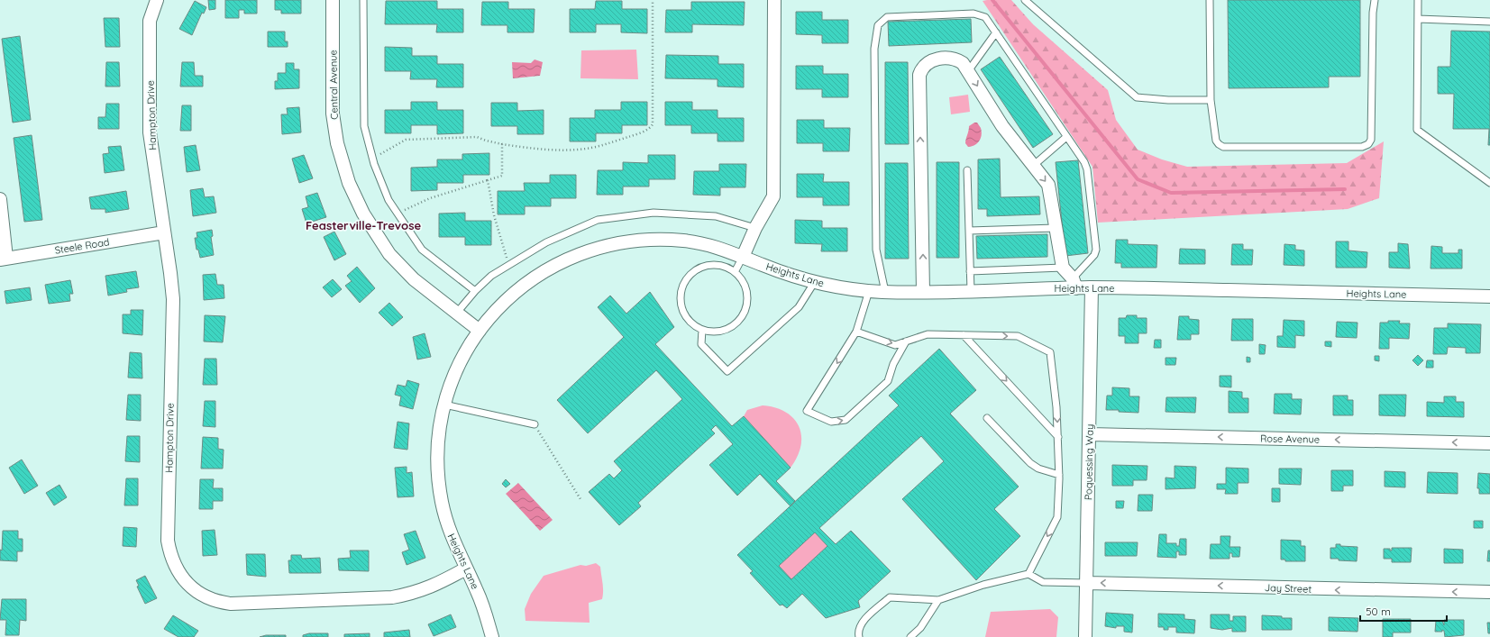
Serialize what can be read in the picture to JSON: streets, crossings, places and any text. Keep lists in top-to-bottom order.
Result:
{
  "streets": {
    "street": [
      "Central Avenue",
      "Hampton Drive",
      "Steele Road",
      "Heights Lane",
      "Rose Avenue",
      "Poquessing Way",
      "Jay Street"
    ]
  },
  "crossings": [
    ["Central Avenue", "Heights Lane"],
    ["Hampton Drive", "Steele Road"],
    ["Hampton Drive", "Heights Lane"],
    ["Heights Lane", "Poquessing Way"],
    ["Rose Avenue", "Poquessing Way"],
    ["Poquessing Way", "Jay Street"]
  ],
  "one_way": ["Rose Avenue", "Jay Street"],
  "districts": ["Feasterville-Trevose"],
  "scale_bar": "50 m"
}
